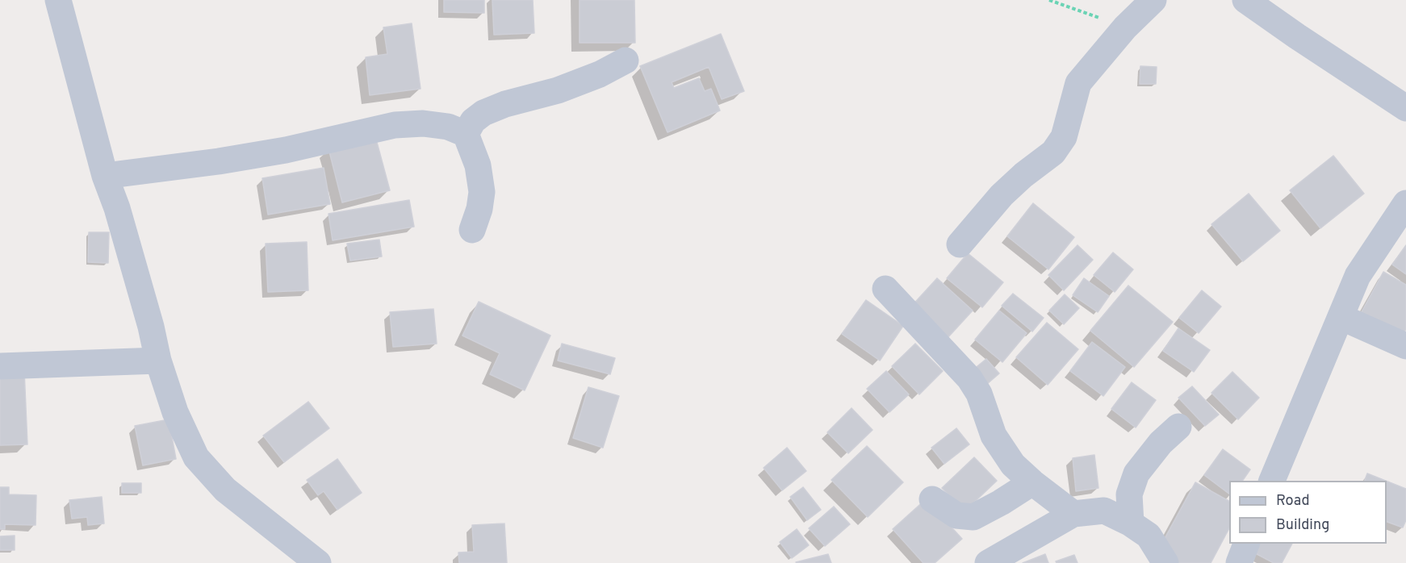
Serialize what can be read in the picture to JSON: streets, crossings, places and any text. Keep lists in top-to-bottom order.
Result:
{
  "legend": ["Road", "Building"]
}
